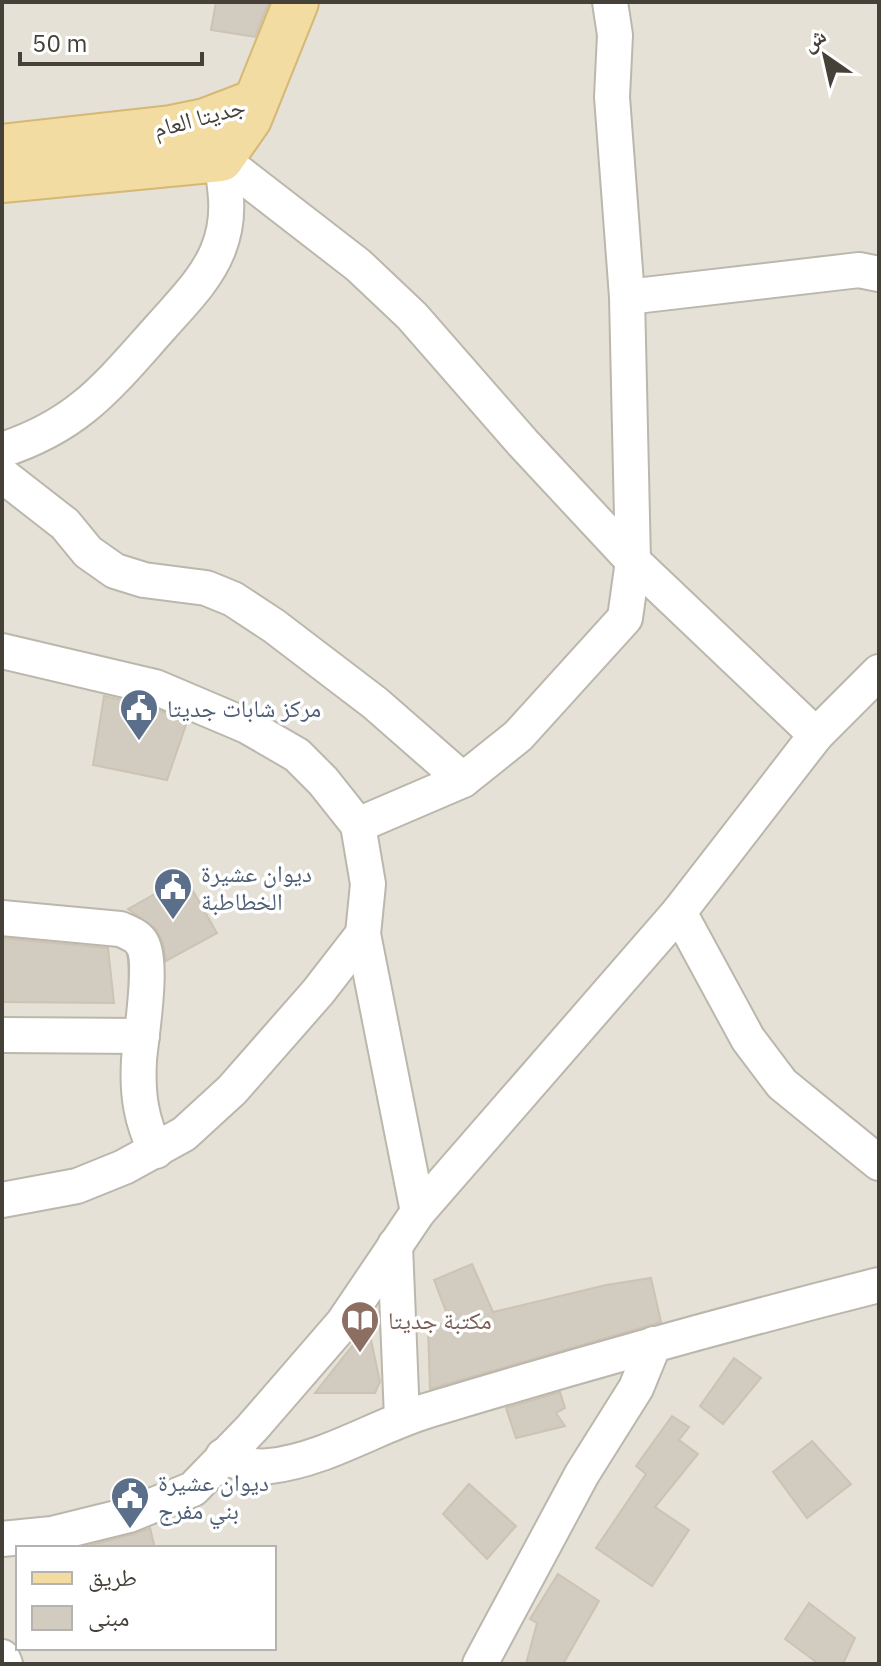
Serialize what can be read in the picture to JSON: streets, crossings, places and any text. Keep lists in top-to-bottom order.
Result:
{
  "streets": {
    "main road": ["جديتا العام"]
  },
  "places": {
    "public building": ["مركز شابات جديتا", "ديوان عشيرة الخطاطبة", "ديوان عشيرة بني مفرج"],
    "library": ["مكتبة جديتا"]
  },
  "legend": ["طريق", "مبنى"],
  "scale_bar": "50 m",
  "north": "top left"
}
